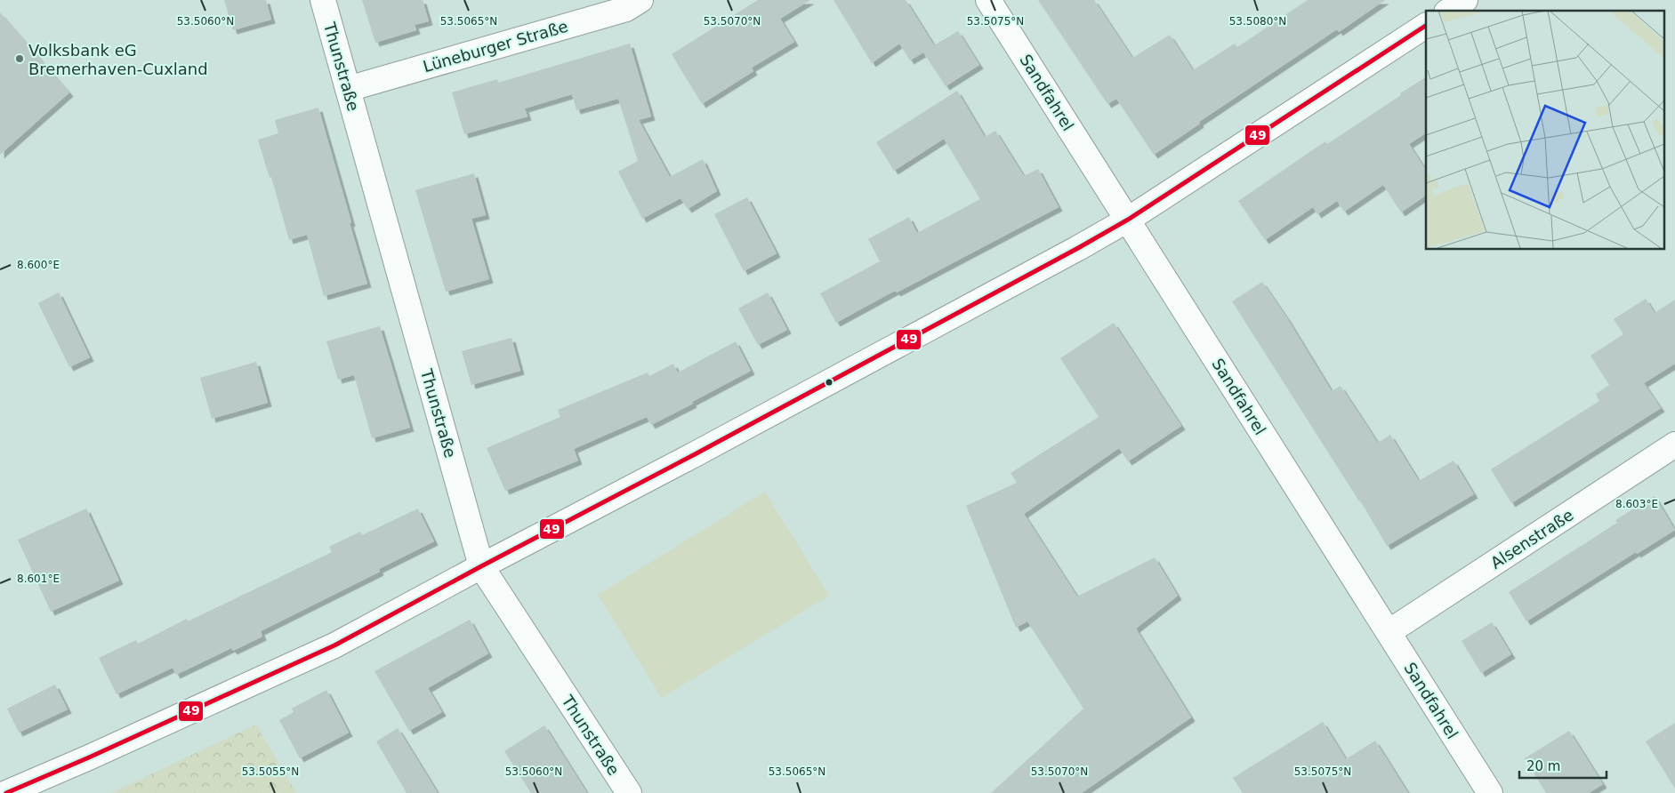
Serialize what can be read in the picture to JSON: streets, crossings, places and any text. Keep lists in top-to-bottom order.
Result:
{
  "streets": {
    "street": [
      "Lüneburger Straße",
      "Thunstraße",
      "Sandfahrel",
      "Alsenstraße"
    ]
  },
  "crossings": [
    ["Lüneburger Straße", "Thunstraße"],
    ["Sandfahrel", "Alsenstraße"]
  ],
  "places": ["Volksbank eG Bremerhaven-Cuxland"],
  "lines": ["transit line 49"],
  "scale_bar": "20 m",
  "coordinates": [
    "53.5065°N",
    "53.5070°N",
    "53.5075°N",
    "53.5080°N",
    "53.5060°N",
    "8.600°E",
    "8.603°E",
    "8.601°E",
    "53.5055°N"
  ]
}
